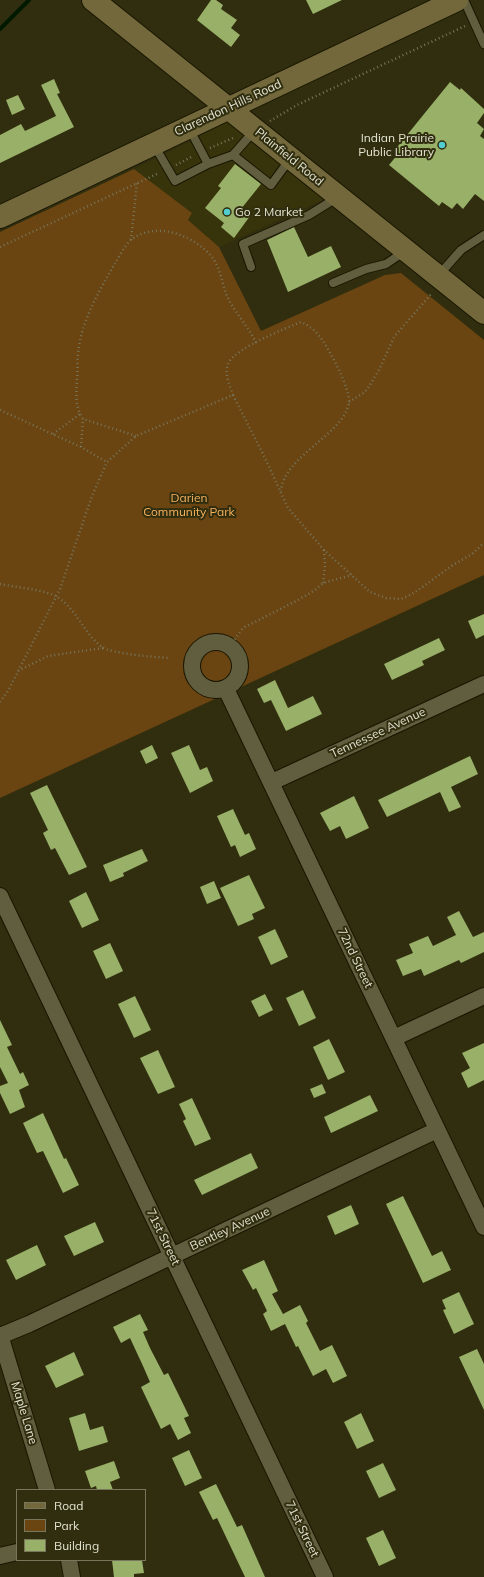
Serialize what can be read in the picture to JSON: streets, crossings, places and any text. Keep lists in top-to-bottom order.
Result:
{
  "streets": {
    "street": [
      "Clarendon Hills Road",
      "Plainfield Road",
      "Tennessee Avenue",
      "72nd Street",
      "Bentley Avenue",
      "71st Street",
      "Maple Lane"
    ]
  },
  "crossings": [
    ["Clarendon Hills Road", "Plainfield Road"],
    ["Tennessee Avenue", "72nd Street"],
    ["72nd Street", "Bentley Avenue"],
    ["Bentley Avenue", "71st Street"],
    ["Bentley Avenue", "Maple Lane"]
  ],
  "parks": ["Darien Community Park"],
  "places": ["Indian Prairie Public Library", "Go 2 Market"],
  "legend": ["Road", "Park", "Building"]
}
